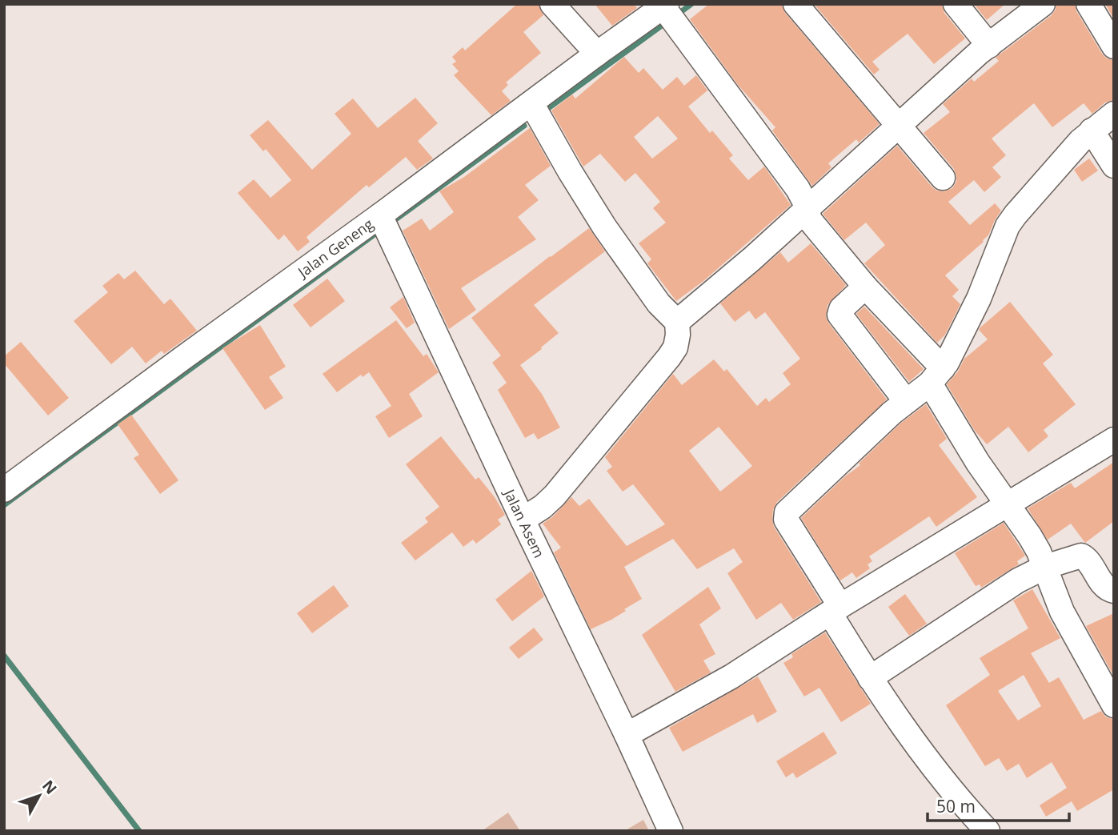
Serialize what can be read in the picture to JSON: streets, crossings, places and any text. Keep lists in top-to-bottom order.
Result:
{
  "streets": {
    "street": ["Jalan Geneng", "Jalan Asem"]
  },
  "crossings": [
    ["Jalan Geneng", "Jalan Asem"]
  ],
  "scale_bar": "50 m",
  "north": "top right"
}
